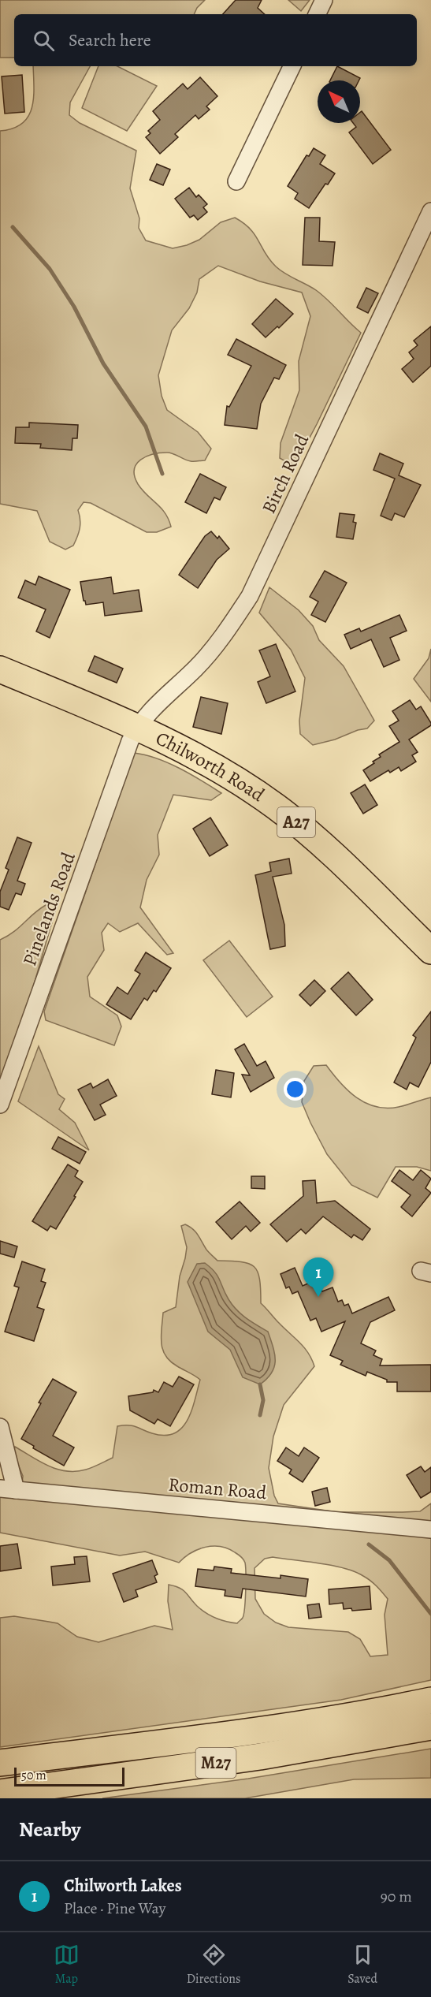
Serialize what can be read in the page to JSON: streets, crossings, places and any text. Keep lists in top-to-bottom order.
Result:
{
  "streets": {
    "main road": ["Chilworth Road", "A27", "M27"],
    "street": ["Birch Road", "Pinelands Road", "Roman Road"]
  },
  "crossings": [
    ["Birch Road", "Chilworth Road"],
    ["Birch Road", "Pinelands Road"],
    ["Chilworth Road", "Pinelands Road"]
  ],
  "scale_bar": "50 m",
  "north": "top left",
  "page": {
    "search": "Search here",
    "pins": "1",
    "scale": "50 m",
    "heading": "Nearby",
    "list": [
      {
        "mark": "1",
        "name": "Chilworth Lakes",
        "note": "Place · Pine Way",
        "value": "90 m"
      }
    ],
    "nav": ["Map", "Directions", "Saved"]
  }
}
